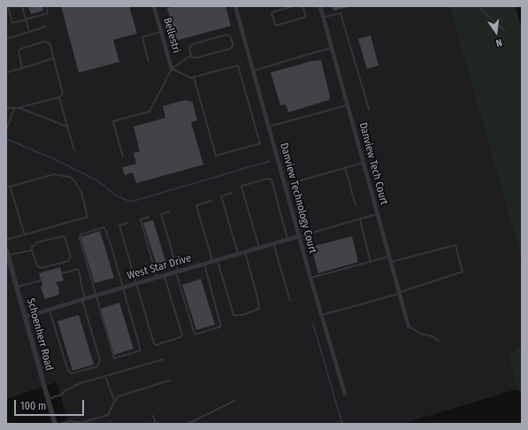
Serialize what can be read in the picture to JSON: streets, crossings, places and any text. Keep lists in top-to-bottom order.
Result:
{
  "streets": {
    "street": [
      "Bellestri",
      "Danview Tech Court",
      "Danview Technology Court",
      "West Star Drive",
      "Schoenherr Road"
    ]
  },
  "crossings": [
    ["Danview Technology Court", "West Star Drive"],
    ["West Star Drive", "Schoenherr Road"]
  ],
  "scale_bar": "100 m",
  "north": "bottom"
}
